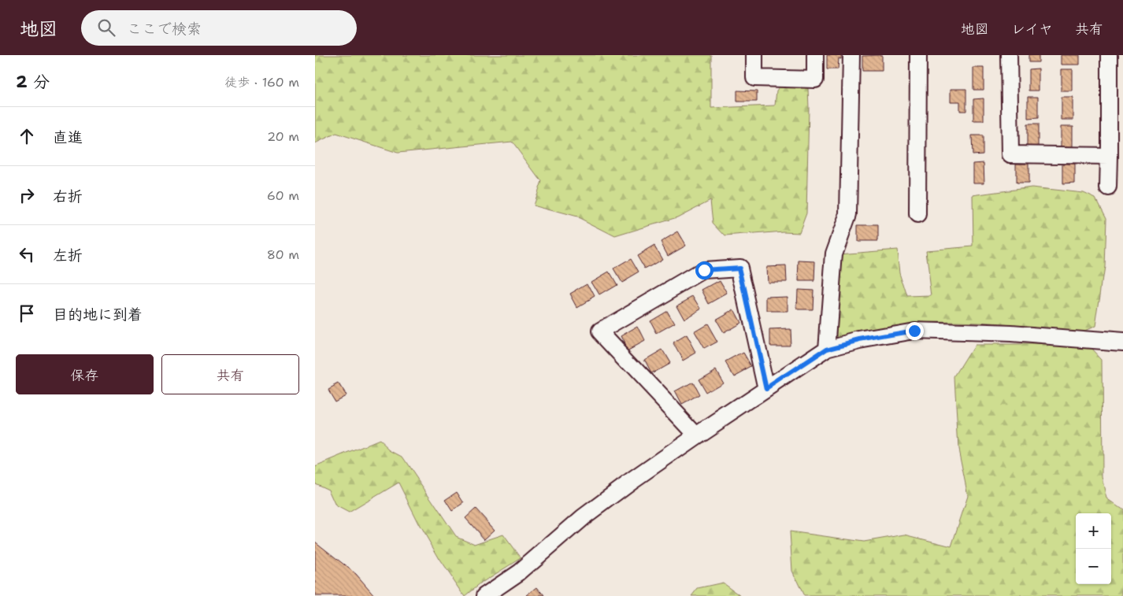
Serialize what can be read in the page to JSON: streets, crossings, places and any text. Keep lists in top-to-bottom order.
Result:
{
  "page": {
    "header": "地図",
    "search": "ここで検索",
    "nav": ["地図", "レイヤ", "共有"],
    "heading": ["2 分", "徒歩 · 160 m"],
    "list": [
      ["直進", "20 m"],
      ["右折", "60 m"],
      ["左折", "80 m"],
      "目的地に到着"
    ],
    "buttons": ["保存", "共有"],
    "map_buttons": ["+", "−"]
  }
}
